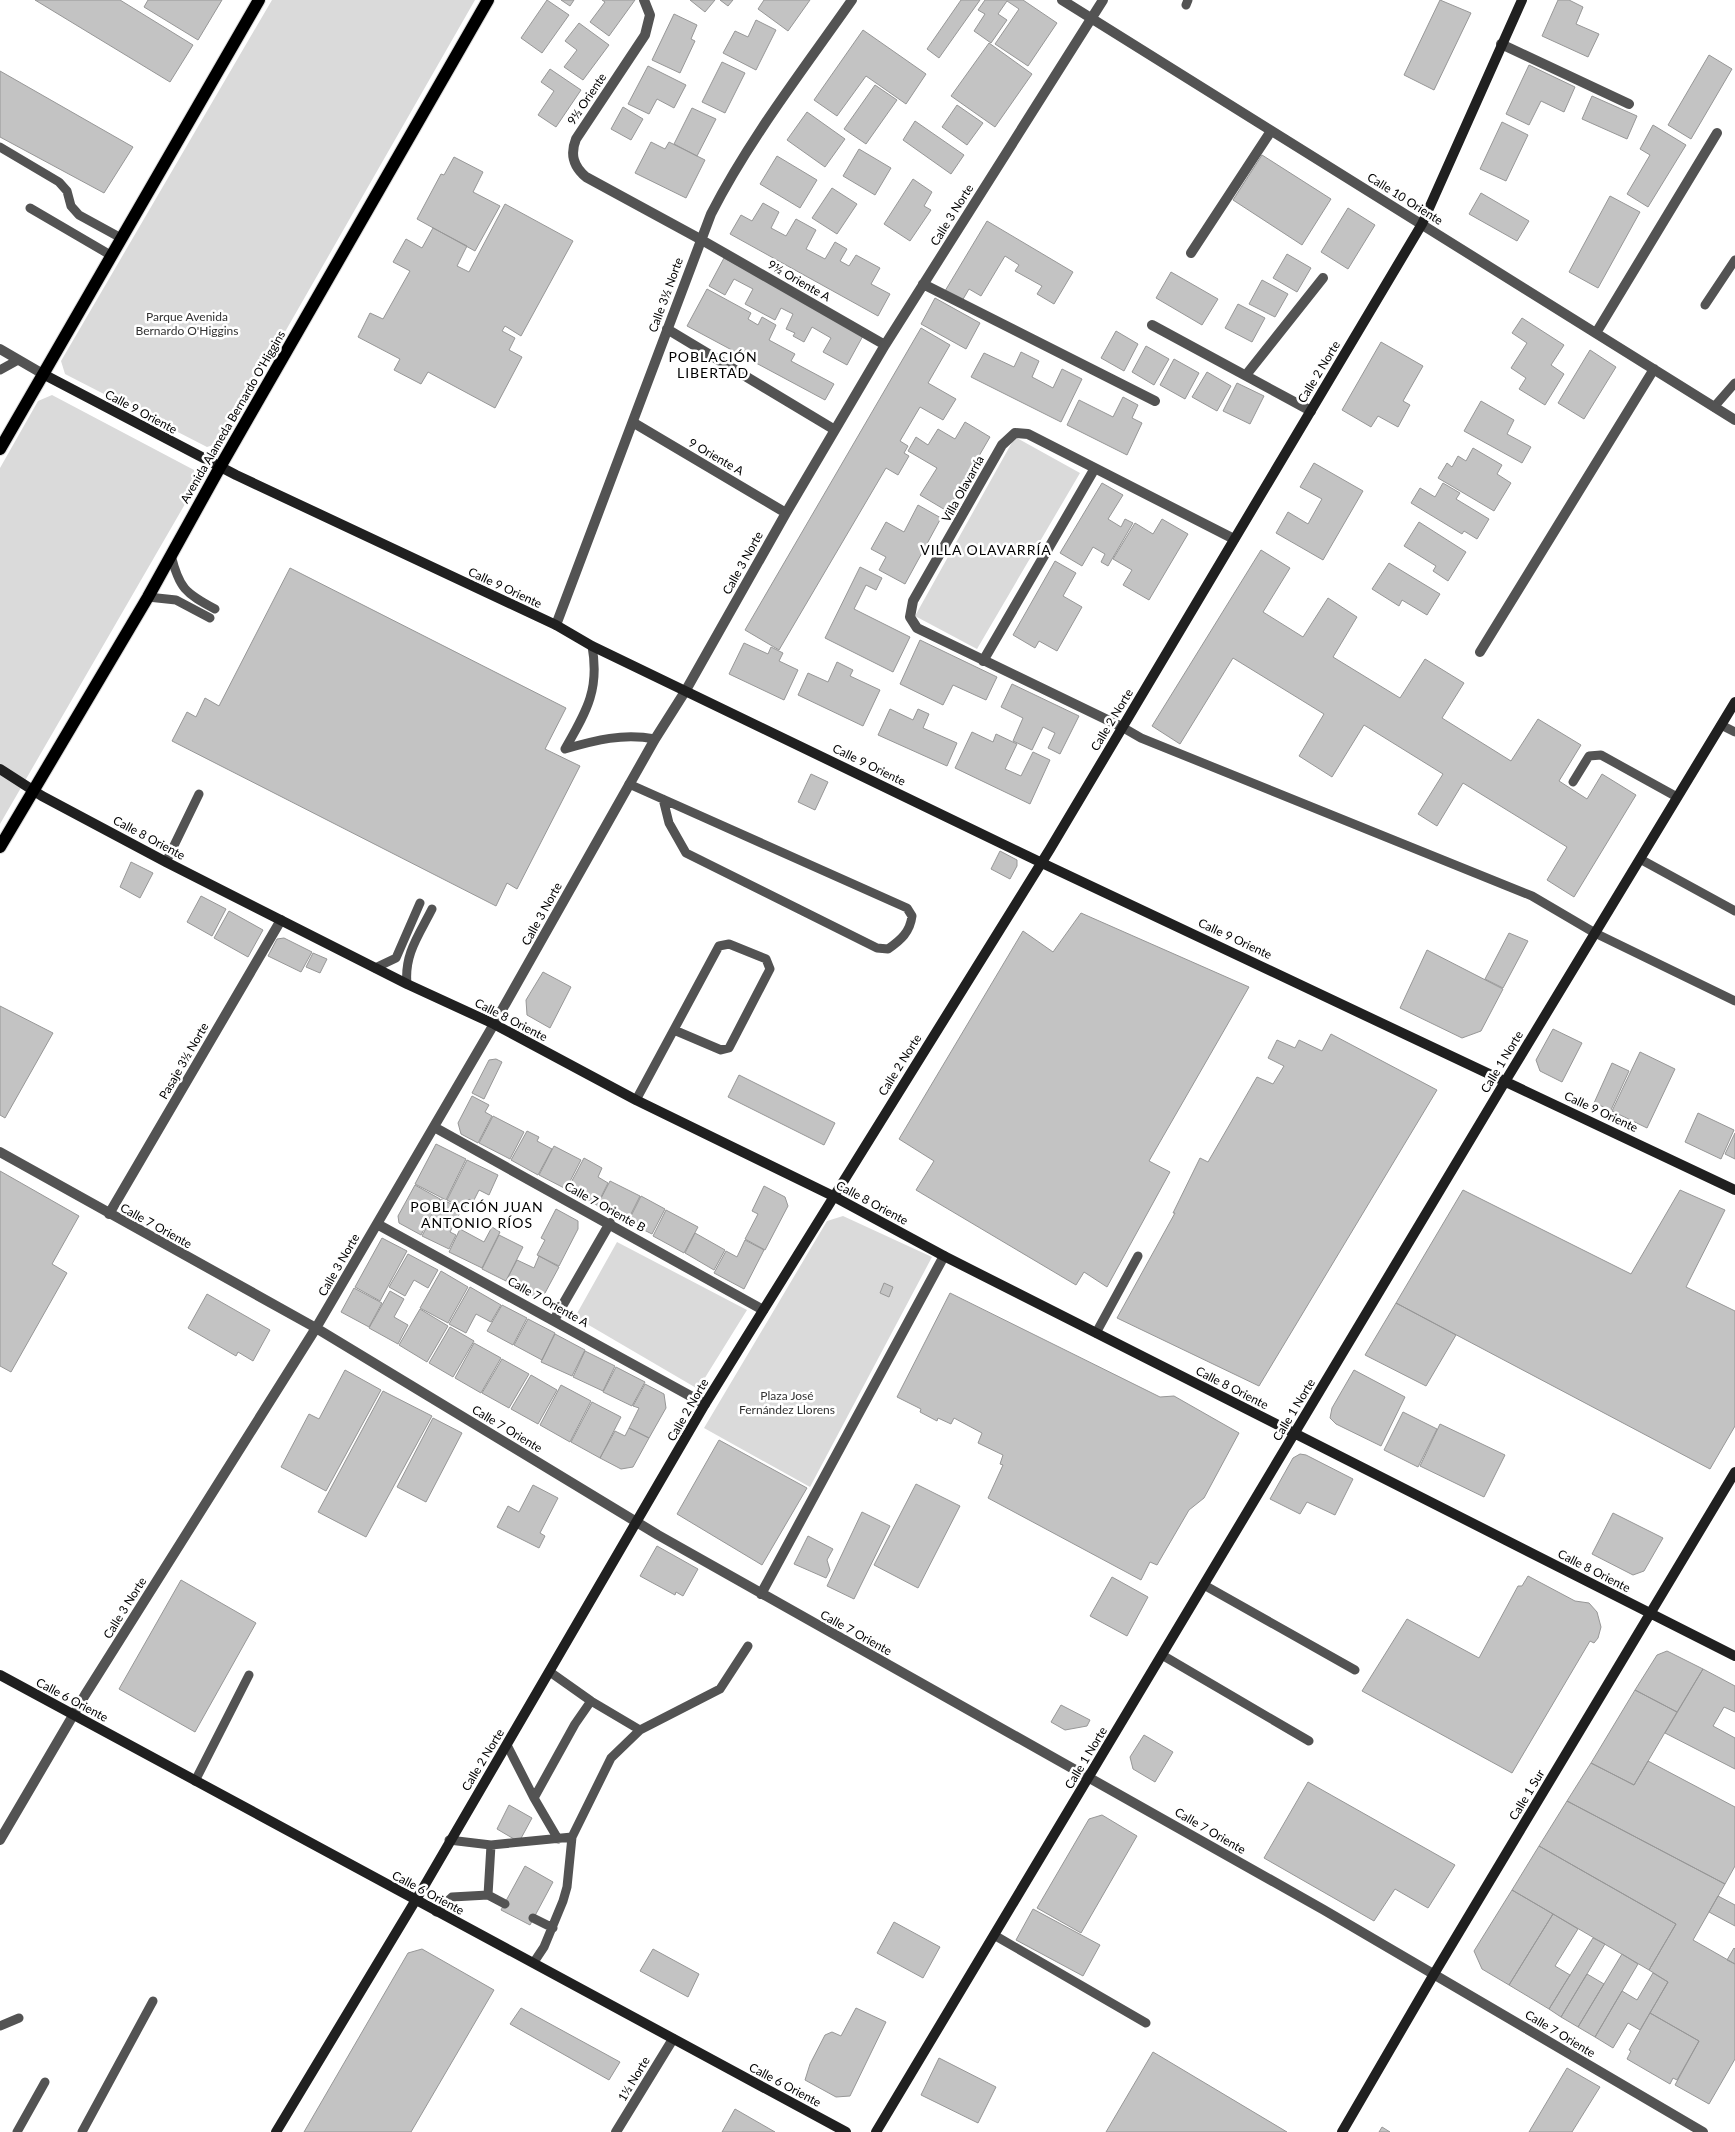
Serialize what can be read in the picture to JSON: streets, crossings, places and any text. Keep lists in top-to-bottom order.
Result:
{
  "streets": {
    "main road": ["Avenida Alameda Bernardo O'Higgins"],
    "street": [
      "9½ Oriente",
      "Calle 10 Oriente",
      "Calle 3 Norte",
      "9½ Oriente A",
      "Calle 3½ Norte",
      "Calle 2 Norte",
      "Calle 9 Oriente",
      "9 Oriente A",
      "Villa Olavarría",
      "Calle 8 Oriente",
      "Pasaje 3½ Norte",
      "Calle 1 Norte",
      "Calle 7 Oriente B",
      "Calle 7 Oriente",
      "Calle 7 Oriente A",
      "Calle 6 Oriente",
      "Calle 1 Sur",
      "1½ Norte"
    ]
  },
  "crossings": [
    ["9½ Oriente", "9½ Oriente A"],
    ["9½ Oriente", "Calle 3½ Norte"],
    ["Calle 10 Oriente", "Calle 3 Norte"],
    ["Calle 10 Oriente", "Calle 2 Norte"],
    ["Calle 3 Norte", "9½ Oriente A"],
    ["Calle 3 Norte", "Calle 9 Oriente"],
    ["Calle 3 Norte", "9 Oriente A"],
    ["Calle 3 Norte", "Calle 8 Oriente"],
    ["Calle 3 Norte", "Calle 7 Oriente B"],
    ["Calle 3 Norte", "Calle 7 Oriente"],
    ["Calle 3 Norte", "Calle 7 Oriente A"],
    ["Calle 3 Norte", "Calle 6 Oriente"],
    ["9½ Oriente A", "Calle 3½ Norte"],
    ["Calle 3½ Norte", "Calle 9 Oriente"],
    ["Calle 3½ Norte", "9 Oriente A"],
    ["Calle 2 Norte", "Calle 9 Oriente"],
    ["Calle 2 Norte", "Villa Olavarría"],
    ["Calle 2 Norte", "Calle 8 Oriente"],
    ["Calle 2 Norte", "Calle 7 Oriente B"],
    ["Calle 2 Norte", "Calle 7 Oriente"],
    ["Calle 2 Norte", "Calle 7 Oriente A"],
    ["Calle 2 Norte", "Calle 6 Oriente"],
    ["Calle 9 Oriente", "Avenida Alameda Bernardo O'Higgins"],
    ["Calle 9 Oriente", "Calle 1 Norte"],
    ["Avenida Alameda Bernardo O'Higgins", "Calle 8 Oriente"],
    ["Calle 8 Oriente", "Pasaje 3½ Norte"],
    ["Calle 8 Oriente", "Calle 1 Norte"],
    ["Calle 8 Oriente", "Calle 1 Sur"],
    ["Pasaje 3½ Norte", "Calle 7 Oriente"],
    ["Calle 1 Norte", "Calle 7 Oriente"],
    ["Calle 7 Oriente", "Calle 1 Sur"],
    ["Calle 6 Oriente", "1½ Norte"]
  ],
  "districts": ["POBLACIÓN LIBERTAD", "VILLA OLAVARRÍA", "POBLACIÓN JUAN ANTONIO RÍOS"],
  "parks": ["Parque Avenida Bernardo O'Higgins", "Plaza José Fernández Llorens"]
}
